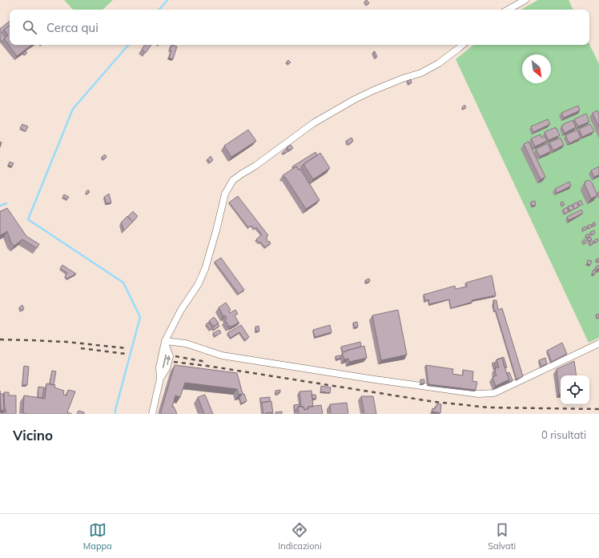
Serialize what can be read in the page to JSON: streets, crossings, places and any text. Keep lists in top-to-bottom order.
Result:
{
  "north": "bottom right",
  "page": {
    "search": "Cerca qui",
    "heading": ["Vicino", "0 risultati"],
    "nav": ["Mappa", "Indicazioni", "Salvati"]
  }
}
